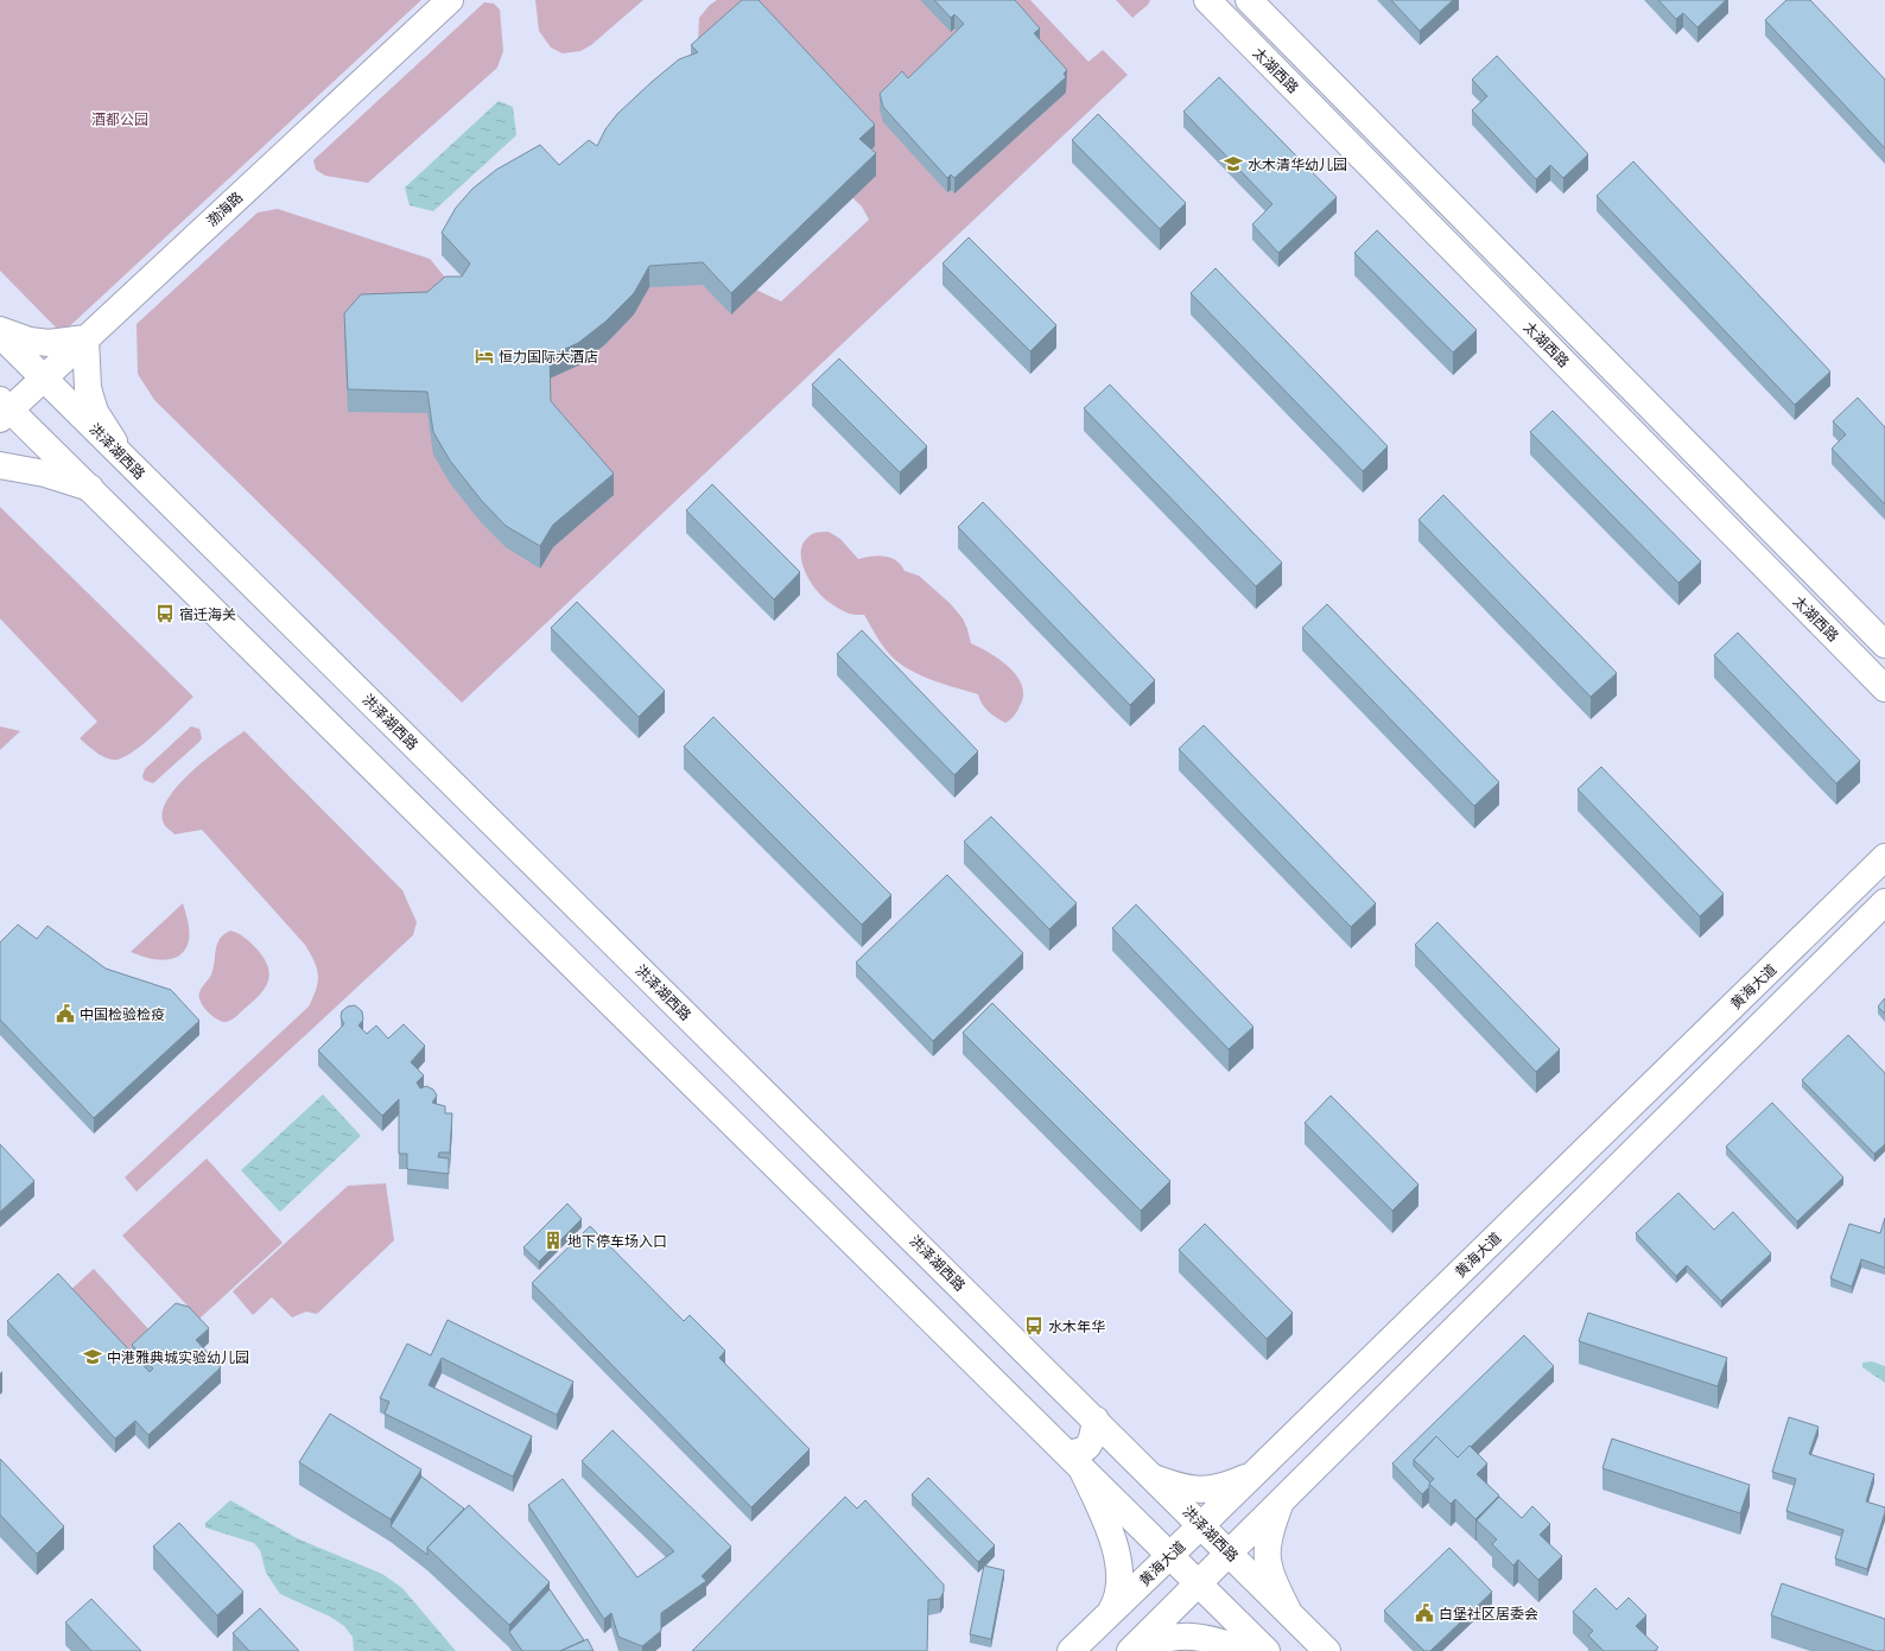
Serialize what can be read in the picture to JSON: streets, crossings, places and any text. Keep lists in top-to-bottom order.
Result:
{
  "streets": {
    "street": [
      "太湖西路",
      "渤海路",
      "洪泽湖西路",
      "黄海大道"
    ]
  },
  "crossings": [
    ["渤海路", "洪泽湖西路"],
    ["洪泽湖西路", "黄海大道"]
  ],
  "parks": ["酒都公园"],
  "places": {
    "school or university": ["水木清华幼儿园", "中港雅典城实验幼儿园"],
    "hotel": ["恒力国际大酒店"],
    "bus stop": ["宿迁海关", "水木年华"],
    "public building": ["中国检验检疫", "白堡社区居委会"],
    "building": ["地下停车场入口"]
  }
}
